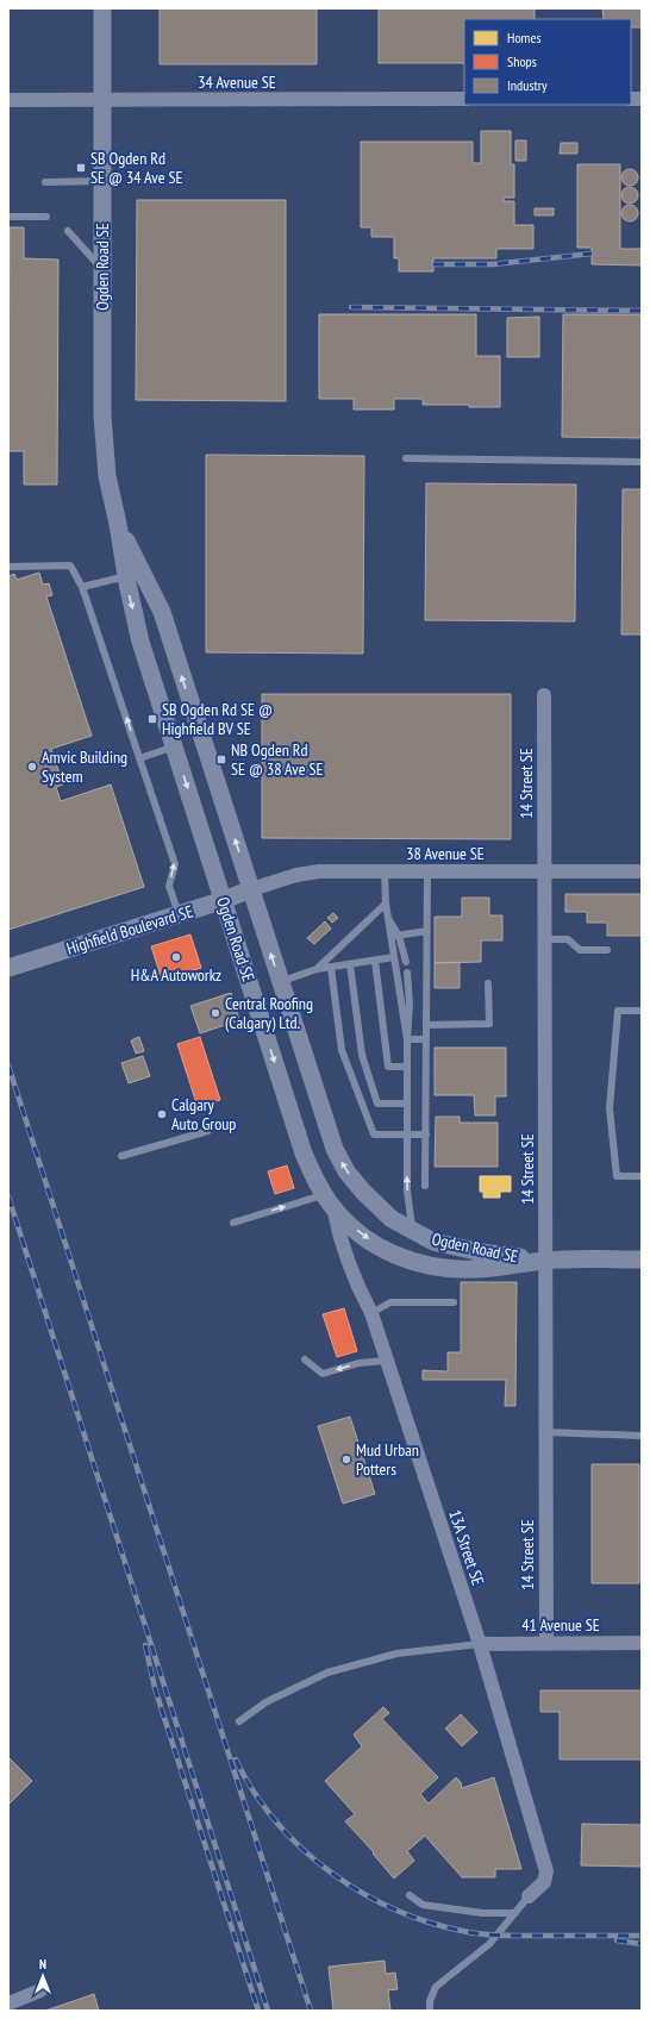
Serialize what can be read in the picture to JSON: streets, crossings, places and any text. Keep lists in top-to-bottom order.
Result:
{
  "streets": {
    "street": [
      "34 Avenue SE",
      "Ogden Road SE",
      "14 Street SE",
      "38 Avenue SE",
      "Highfield Boulevard SE",
      "13A Street SE",
      "41 Avenue SE"
    ]
  },
  "crossings": [
    ["34 Avenue SE", "Ogden Road SE"],
    ["Ogden Road SE", "14 Street SE"],
    ["Ogden Road SE", "38 Avenue SE"],
    ["Ogden Road SE", "Highfield Boulevard SE"],
    ["Ogden Road SE", "13A Street SE"],
    ["14 Street SE", "38 Avenue SE"],
    ["14 Street SE", "41 Avenue SE"],
    ["38 Avenue SE", "Highfield Boulevard SE"],
    ["13A Street SE", "41 Avenue SE"]
  ],
  "places": {
    "transit": ["SB Ogden Rd SE @ 34 Ave SE", "SB Ogden Rd SE @ Highfield BV SE", "NB Ogden Rd SE @ 38 Ave SE"],
    "other": [
      "Amvic Building System",
      "H&A Autoworkz",
      "Central Roofing (Calgary) Ltd.",
      "Calgary Auto Group",
      "Mud Urban Potters"
    ]
  },
  "legend": ["Homes", "Shops", "Industry"],
  "north": "top"
}
